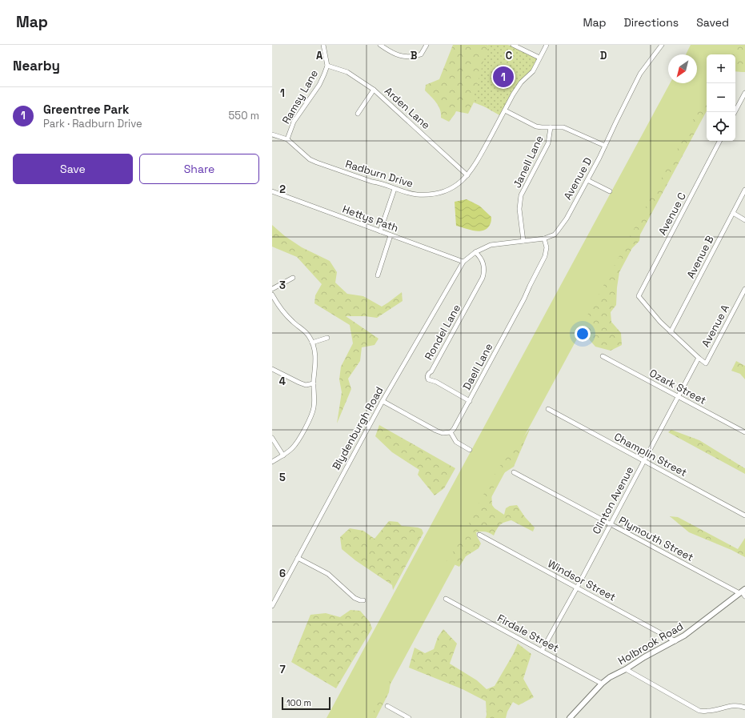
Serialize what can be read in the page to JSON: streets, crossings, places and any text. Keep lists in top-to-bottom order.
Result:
{
  "streets": {
    "street": [
      "Ramsy Lane",
      "Arden Lane",
      "Janell Lane",
      "Radburn Drive",
      "Avenue D",
      "Avenue C",
      "Hettys Path",
      "Avenue B",
      "Avenue A",
      "Rondel Lane",
      "Daell Lane",
      "Ozark Street",
      "Blydenburgh Road",
      "Champlin Street",
      "Clinton Avenue",
      "Plymouth Street",
      "Windsor Street",
      "Firdale Street",
      "Holbrook Road"
    ]
  },
  "crossings": [
    ["Ramsy Lane", "Arden Lane"],
    ["Ramsy Lane", "Radburn Drive"],
    ["Arden Lane", "Radburn Drive"],
    ["Janell Lane", "Avenue D"],
    ["Avenue D", "Hettys Path"],
    ["Avenue D", "Rondel Lane"],
    ["Avenue D", "Daell Lane"],
    ["Avenue D", "Blydenburgh Road"],
    ["Avenue C", "Avenue B"],
    ["Hettys Path", "Blydenburgh Road"],
    ["Avenue A", "Clinton Avenue"],
    ["Rondel Lane", "Daell Lane"],
    ["Ozark Street", "Clinton Avenue"],
    ["Champlin Street", "Clinton Avenue"],
    ["Clinton Avenue", "Plymouth Street"],
    ["Clinton Avenue", "Windsor Street"],
    ["Clinton Avenue", "Firdale Street"],
    ["Plymouth Street", "Holbrook Road"],
    ["Windsor Street", "Holbrook Road"],
    ["Firdale Street", "Holbrook Road"]
  ],
  "scale_bar": "100 m",
  "north": "bottom left",
  "page": {
    "header": "Map",
    "nav": ["Map", "Directions", "Saved"],
    "heading": "Nearby",
    "map_buttons": ["+", "−"],
    "pins": "1",
    "list": [
      {
        "mark": "1",
        "name": "Greentree Park",
        "note": "Park · Radburn Drive",
        "value": "550 m"
      }
    ],
    "buttons": ["Save", "Share"],
    "scale": "100 m"
  },
  "grid": {
    "columns": [
      "A",
      "B",
      "C",
      "D"
    ],
    "rows": [
      "1",
      "2",
      "3",
      "4",
      "5",
      "6",
      "7"
    ]
  }
}
